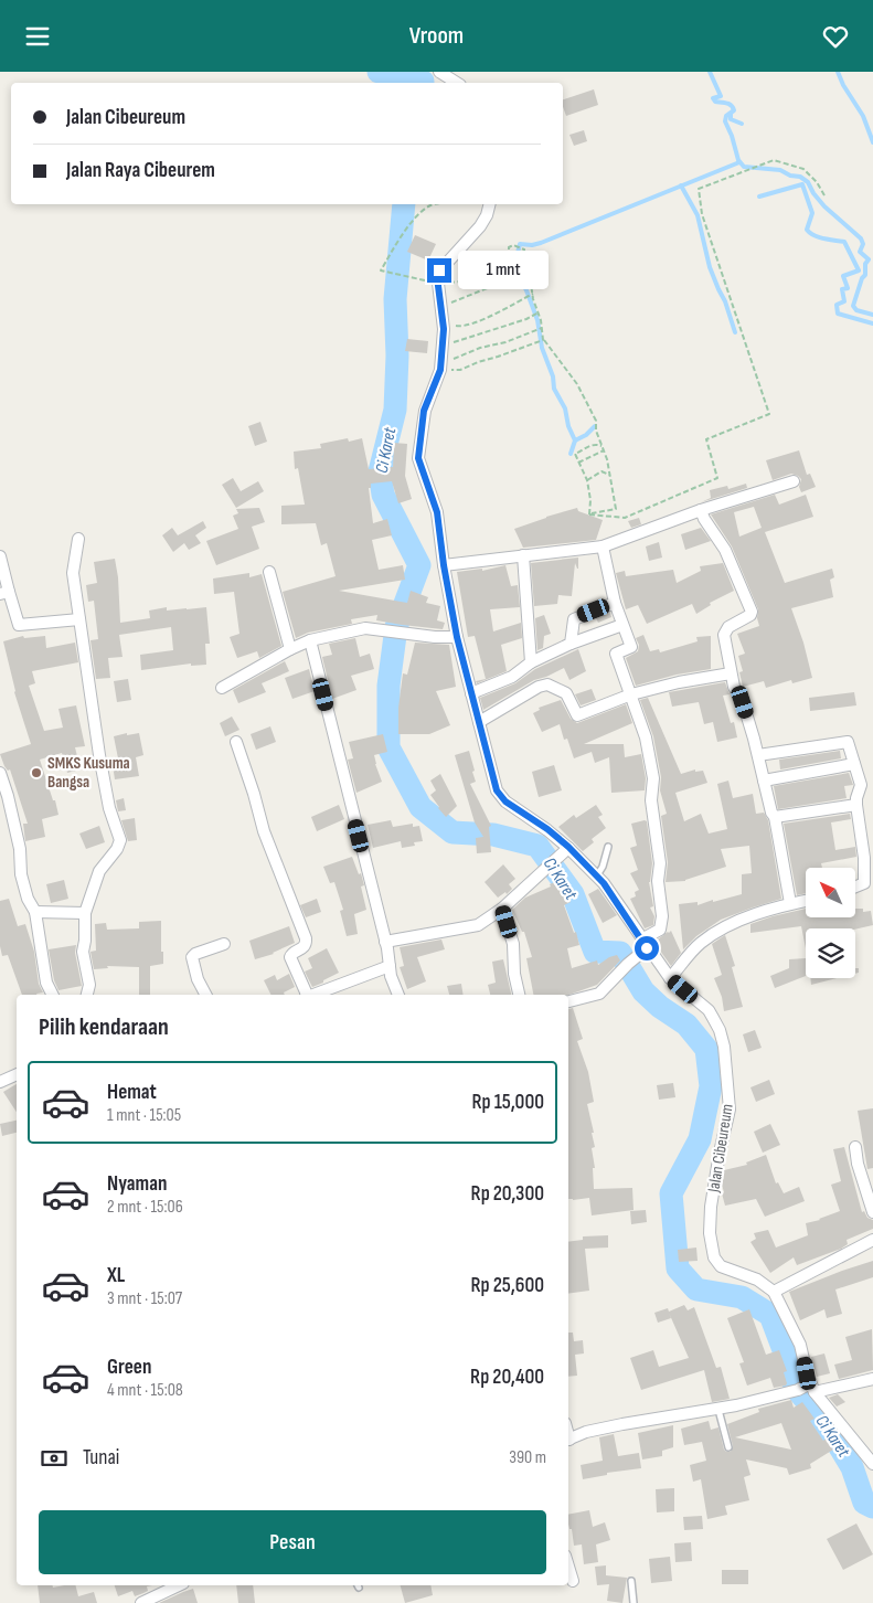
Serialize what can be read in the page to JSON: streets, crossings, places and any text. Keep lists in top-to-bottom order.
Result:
{
  "streets": {
    "street": ["Jalan Cibeureum"]
  },
  "water": ["Ci Karet"],
  "places": ["SMKS Kusuma Bangsa"],
  "north": "top left",
  "page": {
    "header": "Vroom",
    "banner": ["Jalan Cibeureum", "Jalan Raya Cibeurem"],
    "bubble": "1 mnt",
    "heading": "Pilih kendaraan",
    "list": [
      {
        "name": "Hemat",
        "note": "1 mnt · 15:05",
        "value": "Rp 15,000"
      },
      {
        "name": "Nyaman",
        "note": "2 mnt · 15:06",
        "value": "Rp 20,300"
      },
      {
        "name": "XL",
        "note": "3 mnt · 15:07",
        "value": "Rp 25,600"
      },
      {
        "name": "Green",
        "note": "4 mnt · 15:08",
        "value": "Rp 20,400"
      }
    ],
    "pay": ["Tunai", "390 m"],
    "buttons": "Pesan"
  }
}
